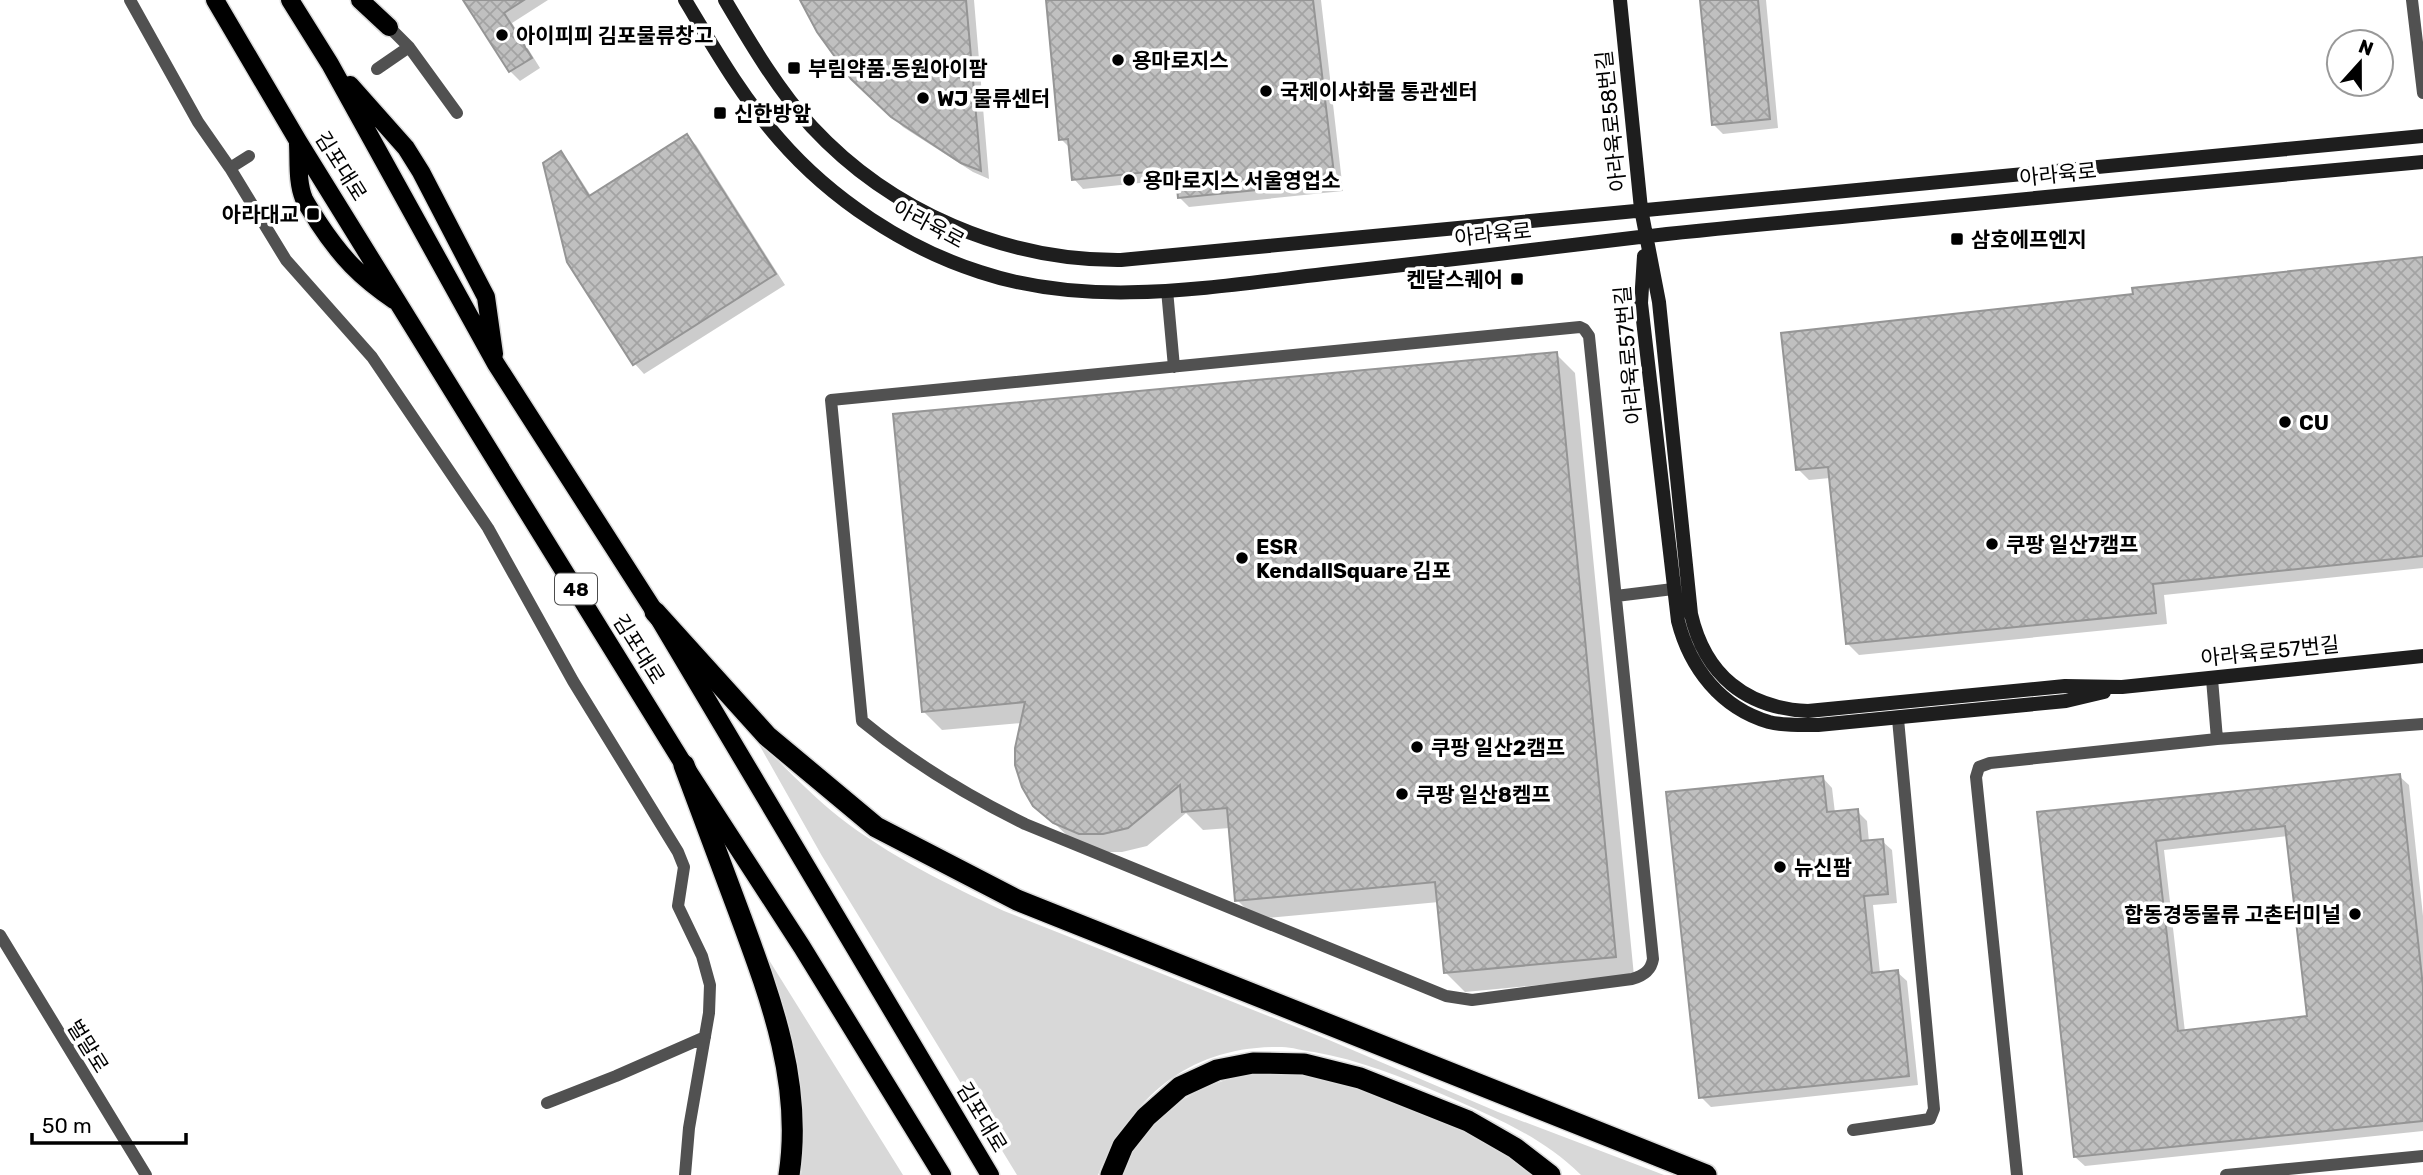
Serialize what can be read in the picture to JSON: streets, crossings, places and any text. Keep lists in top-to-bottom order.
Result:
{
  "streets": {
    "main road": ["김포대로", "48"],
    "street": ["아라육로58번길", "아라육로", "아라육로57번길"],
    "lane": ["벌말로"]
  },
  "crossings": [
    ["아라육로58번길", "아라육로"],
    ["아라육로58번길", "아라육로57번길"],
    ["아라육로", "아라육로57번길"]
  ],
  "places": {
    "other": [
      "아이피피 김포물류창고",
      "용마로지스",
      "국제이사화물 통관센터",
      "WJ 물류센터",
      "용마로지스 서울영업소",
      "CU",
      "쿠팡 일산7캠프",
      "ESR KendallSquare 김포",
      "쿠팡 일산2캠프",
      "쿠팡 일산8켐프",
      "뉴신팜",
      "합동경동물류 고촌터미널"
    ],
    "transit": [
      "부림약품.동원아이팜",
      "신한방앞",
      "아라대교",
      "삼호에프엔지",
      "켄달스퀘어"
    ]
  },
  "scale_bar": "50 m",
  "north": "top"
}
